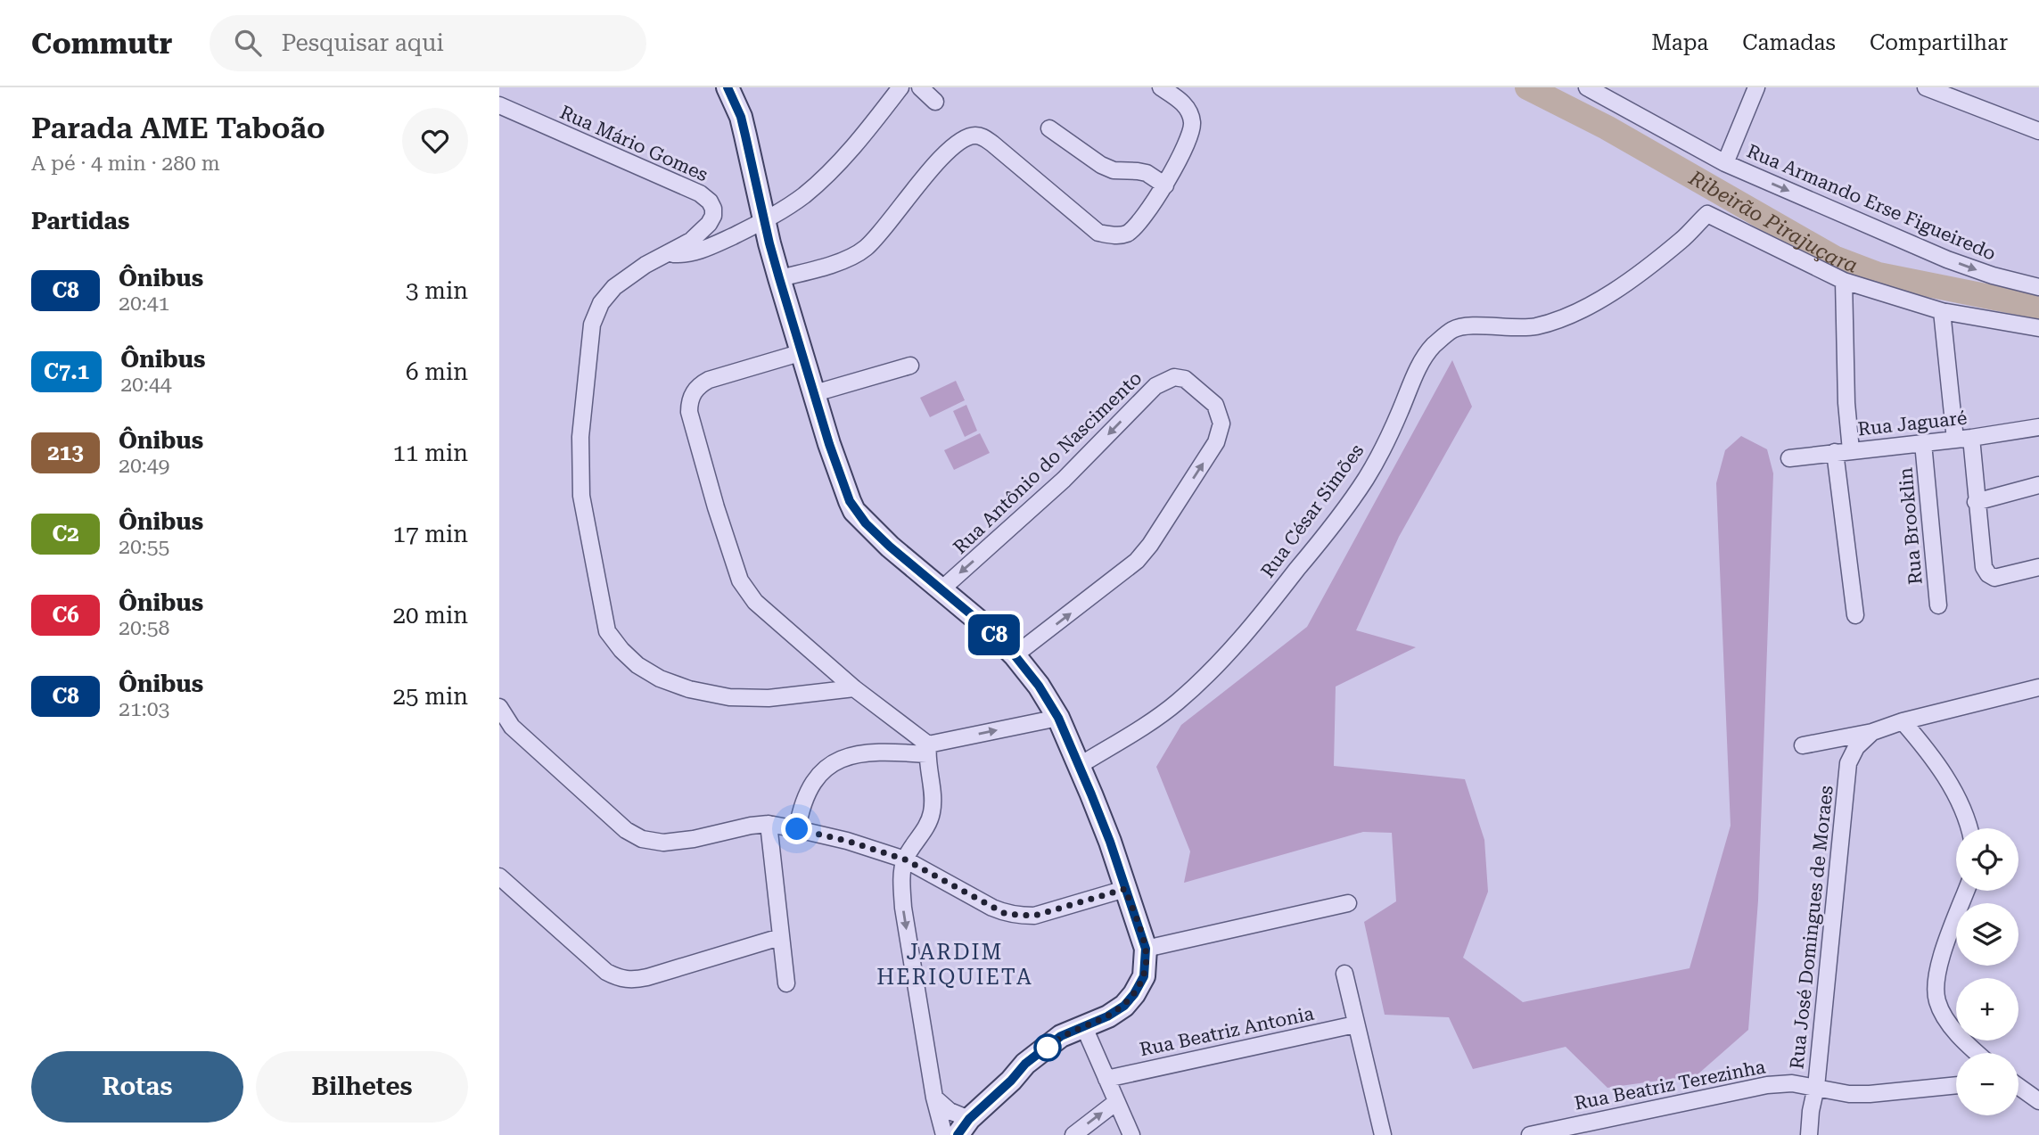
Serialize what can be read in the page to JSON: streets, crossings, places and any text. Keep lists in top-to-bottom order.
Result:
{
  "streets": {
    "street": [
      "Rua Mário Gomes",
      "Rua Armando Erse Figueiredo",
      "Rua Jaguaré",
      "Rua Antônio do Nascimento",
      "Rua César Simões",
      "Rua Brooklin",
      "Rua José Domingues de Moraes",
      "Rua Beatriz Antonia",
      "Rua Beatriz Terezinha"
    ]
  },
  "crossings": [
    ["Rua Jaguaré", "Rua Brooklin"],
    ["Rua José Domingues de Moraes", "Rua Beatriz Terezinha"]
  ],
  "one_way": ["Rua Armando Erse Figueiredo"],
  "districts": ["JARDIM HERIQUIETA"],
  "water": ["Ribeirão Pirajuçara"],
  "lines": ["bus line C8"],
  "page": {
    "header": "Commutr",
    "search": "Pesquisar aqui",
    "nav": ["Mapa", "Camadas", "Compartilhar"],
    "heading": [
      ["Parada AME Taboão", "A pé · 4 min · 280 m"],
      "Partidas"
    ],
    "on_map": "C8",
    "list": [
      {
        "mark": "C8",
        "name": "Ônibus",
        "note": "20:41",
        "value": "3 min"
      },
      {
        "mark": "C7.1",
        "name": "Ônibus",
        "note": "20:44",
        "value": "6 min"
      },
      {
        "mark": "213",
        "name": "Ônibus",
        "note": "20:49",
        "value": "11 min"
      },
      {
        "mark": "C2",
        "name": "Ônibus",
        "note": "20:55",
        "value": "17 min"
      },
      {
        "mark": "C6",
        "name": "Ônibus",
        "note": "20:58",
        "value": "20 min"
      },
      {
        "mark": "C8",
        "name": "Ônibus",
        "note": "21:03",
        "value": "25 min"
      }
    ],
    "map_buttons": ["+", "−"],
    "buttons": ["Rotas", "Bilhetes"]
  }
}
